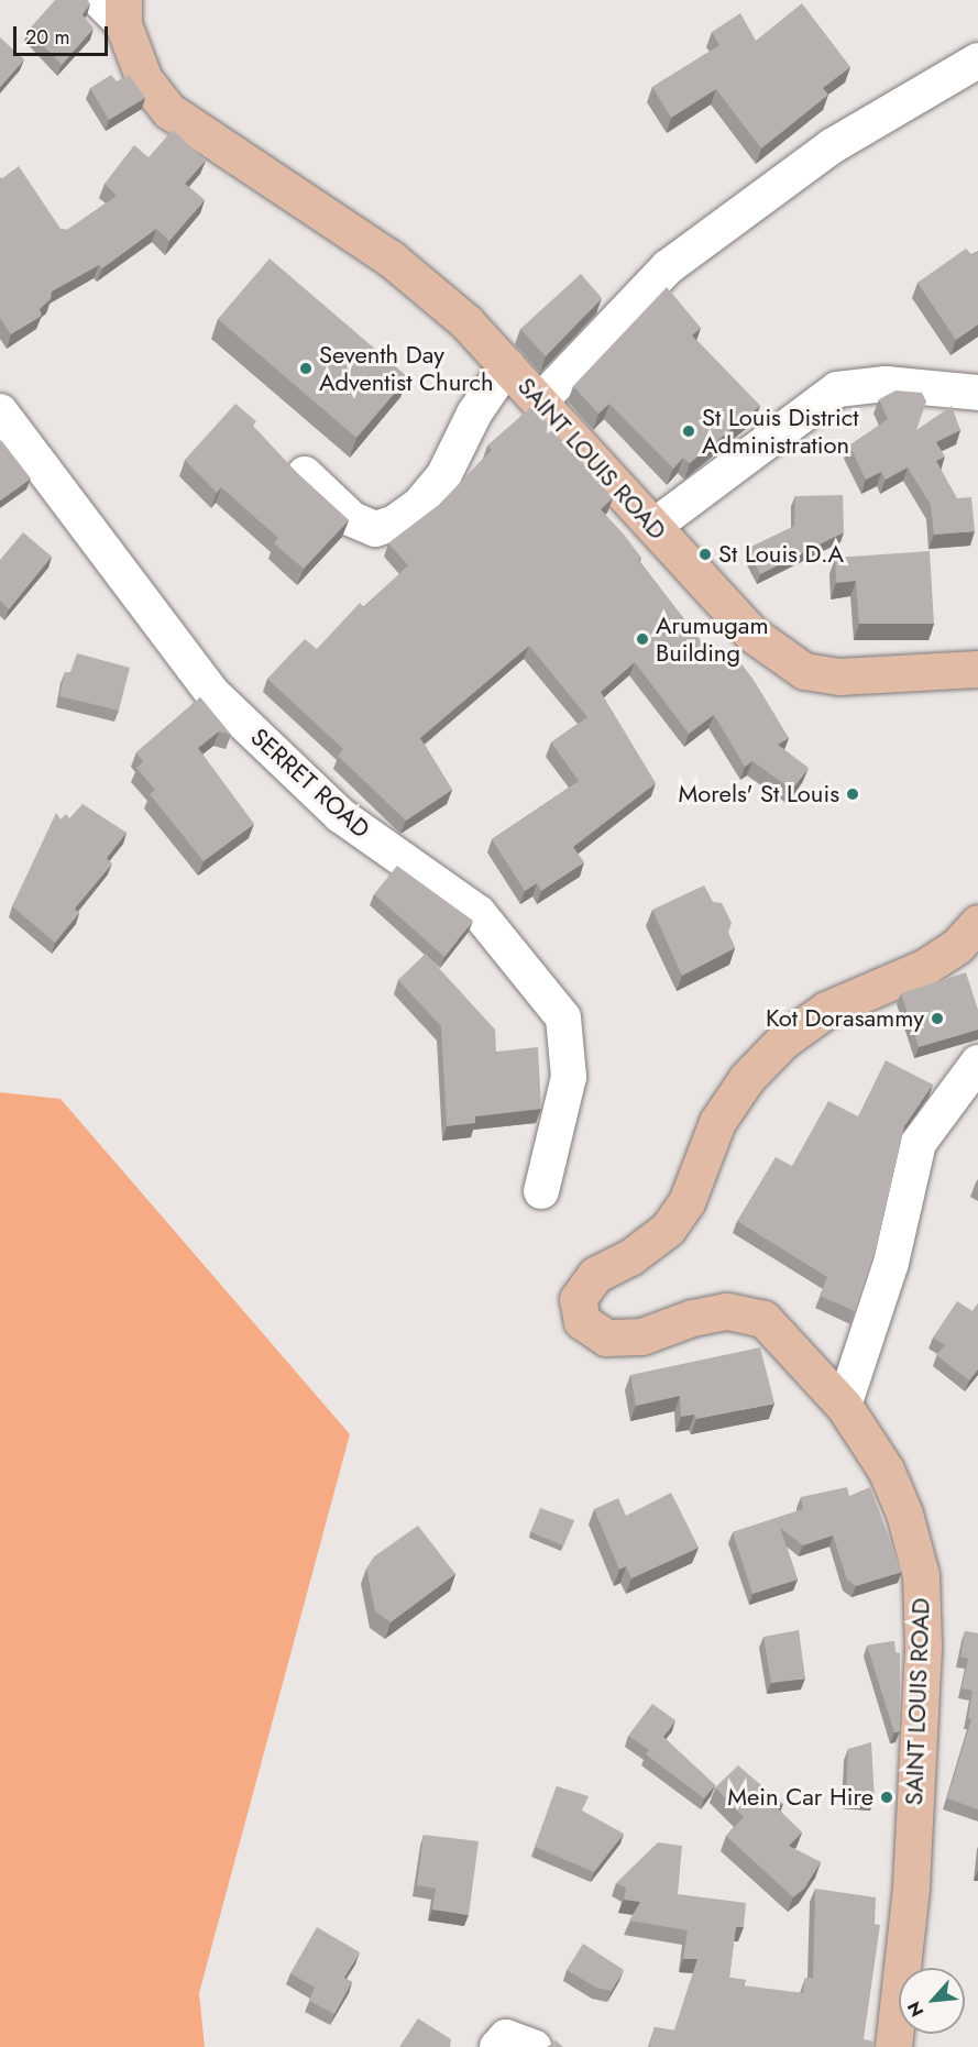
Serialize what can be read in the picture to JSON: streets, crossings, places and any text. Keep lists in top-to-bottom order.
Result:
{
  "streets": {
    "main road": ["SAINT LOUIS ROAD"],
    "street": ["SERRET ROAD"]
  },
  "places": [
    "Seventh Day Adventist Church",
    "St Louis District Administration",
    "St Louis D.A",
    "Arumugam Building",
    "Morels' St Louis",
    "Kot Dorasammy",
    "Mein Car Hire"
  ],
  "scale_bar": "20 m",
  "north": "bottom left"
}
